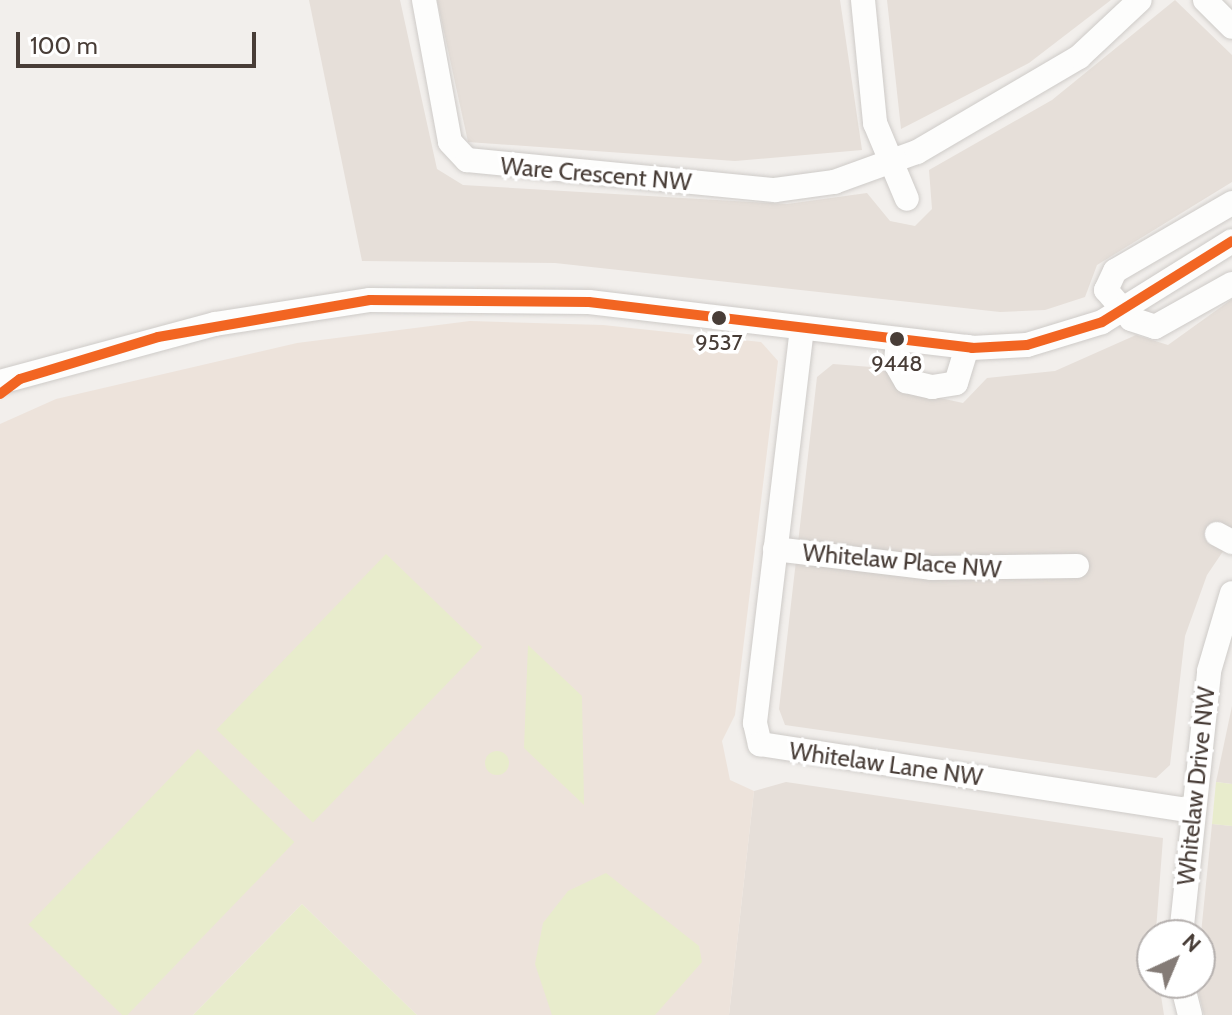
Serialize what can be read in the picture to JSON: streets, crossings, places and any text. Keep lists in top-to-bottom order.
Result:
{
  "streets": {
    "street": [
      "Ware Crescent NW",
      "Whitelaw Place NW",
      "Whitelaw Lane NW",
      "Whitelaw Drive NW"
    ]
  },
  "crossings": [
    ["Whitelaw Place NW", "Whitelaw Lane NW"],
    ["Whitelaw Lane NW", "Whitelaw Drive NW"]
  ],
  "places": ["9537", "9448"],
  "scale_bar": "100 m",
  "north": "top right"
}
